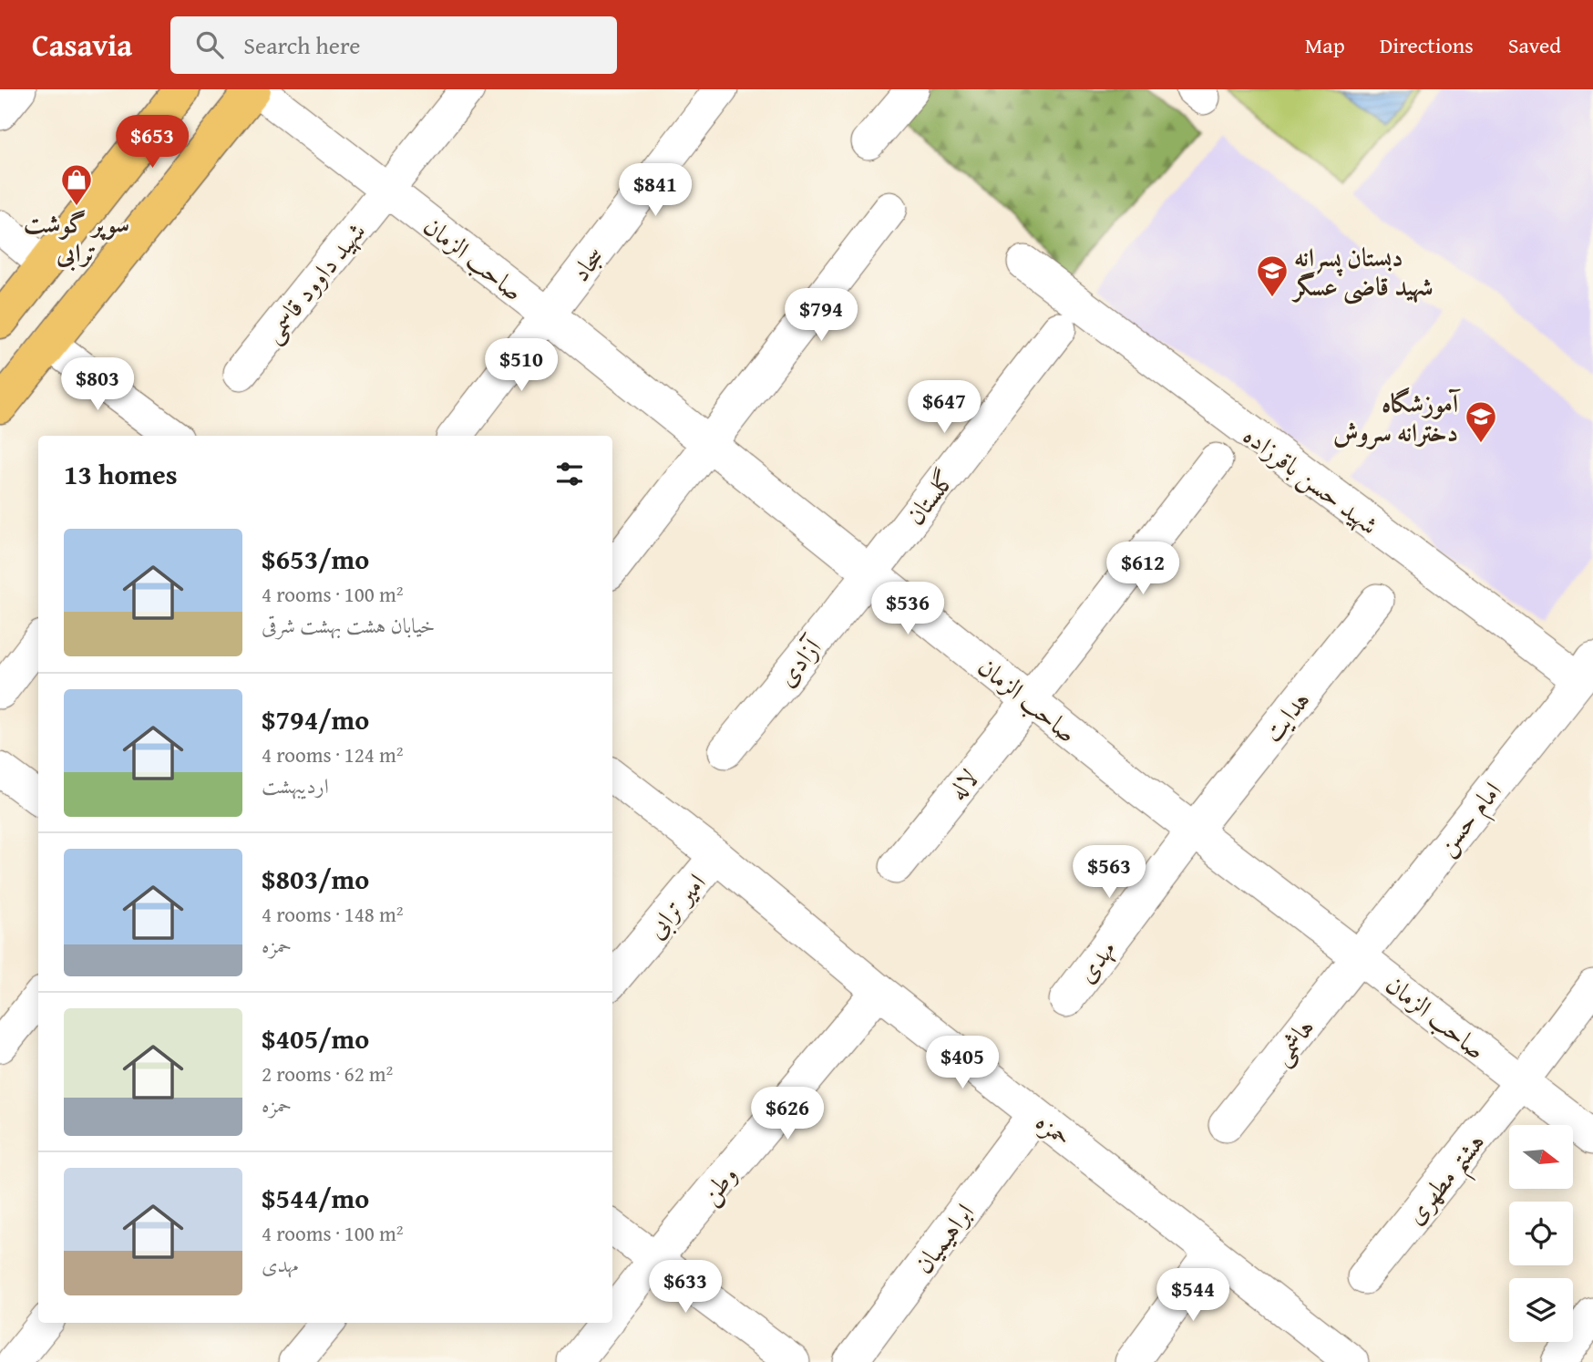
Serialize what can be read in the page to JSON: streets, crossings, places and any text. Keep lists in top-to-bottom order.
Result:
{
  "streets": {
    "street": [
      "صاحب الزمان",
      "سجاد",
      "شهید داوود قاسمی",
      "شهید حسن باقرزاده",
      "گلستان",
      "آزادی",
      "هدایت",
      "لاله",
      "امام حسن",
      "امیر ترابی",
      "مهدی",
      "هاشمی",
      "حمزه",
      "هشتم مطهری",
      "وطن",
      "ابراهیمیان"
    ]
  },
  "crossings": [
    ["صاحب الزمان", "سجاد"],
    ["صاحب الزمان", "شهید داوود قاسمی"],
    ["صاحب الزمان", "گلستان"],
    ["صاحب الزمان", "آزادی"],
    ["صاحب الزمان", "هدایت"],
    ["صاحب الزمان", "لاله"],
    ["صاحب الزمان", "امام حسن"],
    ["صاحب الزمان", "مهدی"],
    ["صاحب الزمان", "هاشمی"],
    ["صاحب الزمان", "هشتم مطهری"],
    ["شهید حسن باقرزاده", "امام حسن"],
    ["گلستان", "آزادی"],
    ["هدایت", "مهدی"],
    ["امام حسن", "هاشمی"],
    ["امیر ترابی", "حمزه"],
    ["حمزه", "وطن"],
    ["حمزه", "ابراهیمیان"]
  ],
  "places": {
    "shop": ["سوپر گوشت ترابی"],
    "school or university": ["دبستان پسرانه شهید قاضی عسگر", "آموزشگاه دخترانه سروش"]
  },
  "north": "right",
  "page": {
    "header": "Casavia",
    "search": "Search here",
    "nav": ["Map", "Directions", "Saved"],
    "price": [
      "$653",
      "$841",
      "$794",
      "$510",
      "$803",
      "$647",
      "$612",
      "$536",
      "$563",
      "$405",
      "$626",
      "$633",
      "$544"
    ],
    "heading": "13 homes",
    "list": [
      {
        "name": "$653/mo",
        "note": "4 rooms · 100 m² · خیابان هشت بهشت شرقی"
      },
      {
        "name": "$794/mo",
        "note": "4 rooms · 124 m² · اردیبهشت"
      },
      {
        "name": "$803/mo",
        "note": "4 rooms · 148 m² · حمزه"
      },
      {
        "name": "$405/mo",
        "note": "2 rooms · 62 m² · حمزه"
      },
      {
        "name": "$544/mo",
        "note": "4 rooms · 100 m² · مهدی"
      }
    ]
  }
}
